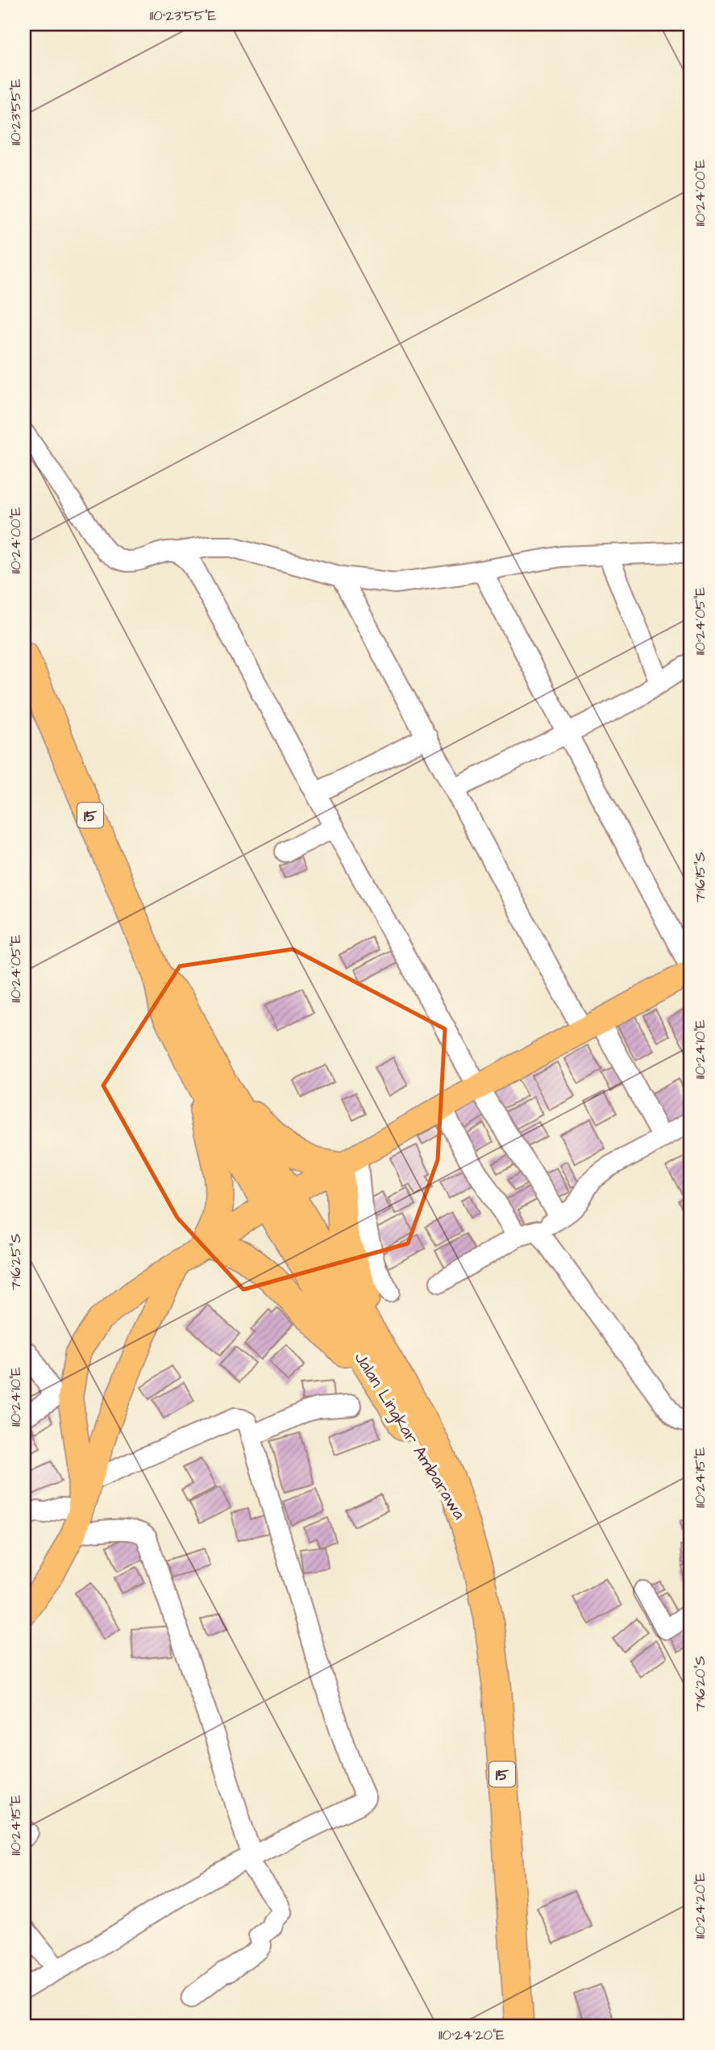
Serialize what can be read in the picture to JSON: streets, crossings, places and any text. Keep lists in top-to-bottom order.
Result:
{
  "streets": {
    "highway": ["15", "Jalan Lingkar Ambarawa"]
  },
  "coordinates": [
    "110°23'55\"E",
    "110°24'00\"E",
    "110°24'05\"E",
    "7°16'15\"S",
    "110°24'10\"E",
    "7°16'25\"S",
    "110°24'15\"E",
    "7°16'20\"S",
    "110°24'20\"E"
  ]
}
